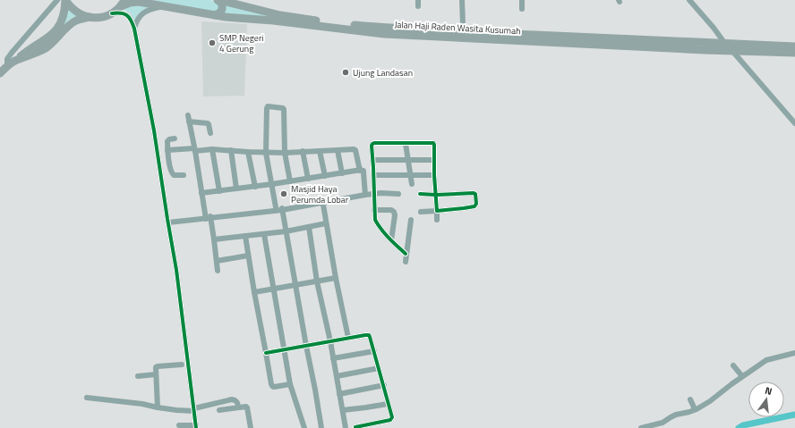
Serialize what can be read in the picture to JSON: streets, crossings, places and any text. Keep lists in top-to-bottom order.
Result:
{
  "streets": {
    "highway": ["Jalan Haji Raden Wasita Kusumah"]
  },
  "places": ["SMP Negeri 4 Gerung", "Ujung Landasan", "Masjid Haya Perumda Lobar"],
  "north": "top"
}
